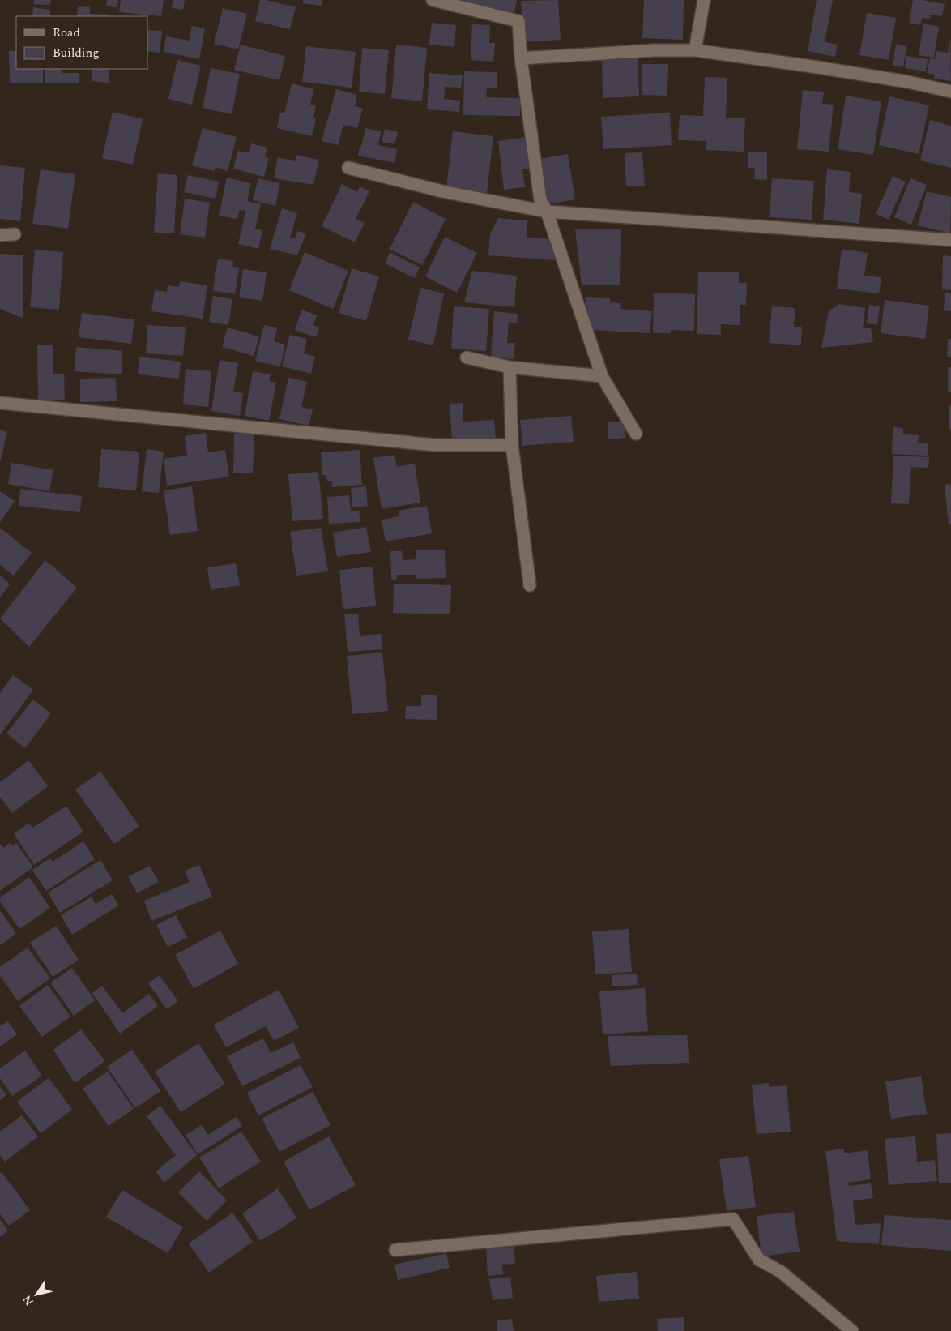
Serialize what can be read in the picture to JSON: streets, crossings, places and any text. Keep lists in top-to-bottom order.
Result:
{
  "legend": ["Road", "Building"],
  "north": "bottom left"
}
